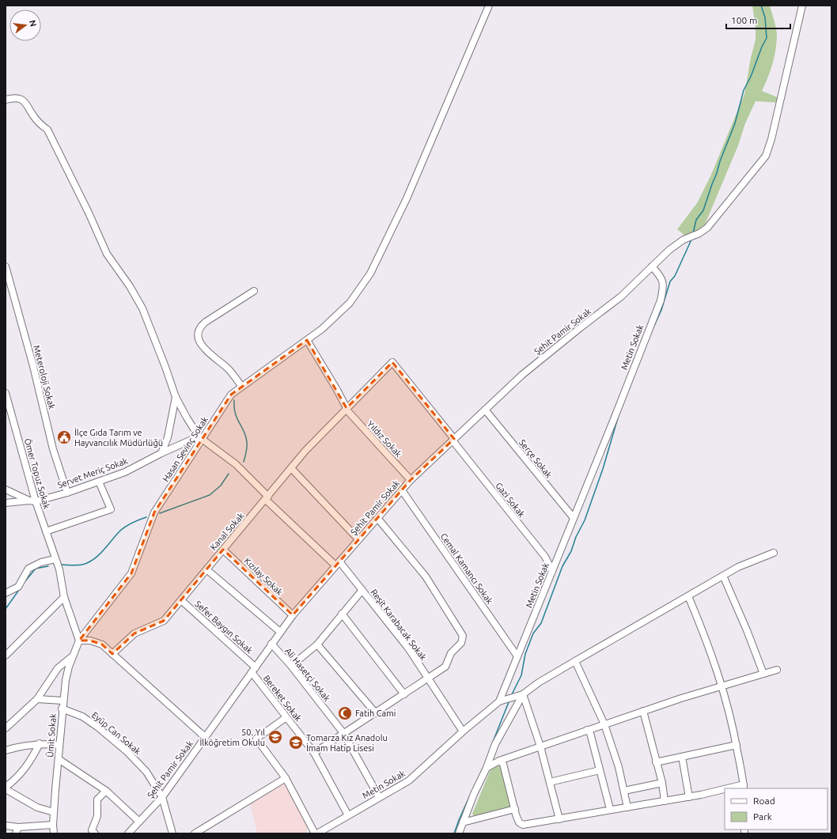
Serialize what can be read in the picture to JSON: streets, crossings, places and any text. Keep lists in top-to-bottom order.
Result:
{
  "streets": {
    "street": [
      "Şehit Pamir Sokak",
      "Metin Sokak",
      "Meteroloji Sokak",
      "Yıldız Sokak",
      "Hasan Sevinç Sokak",
      "Serçe Sokak",
      "Servet Meriç Sokak",
      "Ömer Topuz Sokak",
      "Gazi Sokak",
      "Kanal Sokak",
      "Cemal Kamancı Sokak",
      "Kızılay Sokak",
      "Reşit Karabacak Sokak",
      "Sefer Baygın Sokak",
      "Ali Hasetçi Sokak",
      "Bereket Sokak",
      "Eyüp Can Sokak",
      "Ümit Sokak"
    ]
  },
  "crossings": [
    ["Şehit Pamir Sokak", "Metin Sokak"],
    ["Şehit Pamir Sokak", "Yıldız Sokak"],
    ["Şehit Pamir Sokak", "Serçe Sokak"],
    ["Şehit Pamir Sokak", "Gazi Sokak"],
    ["Şehit Pamir Sokak", "Cemal Kamancı Sokak"],
    ["Şehit Pamir Sokak", "Kızılay Sokak"],
    ["Şehit Pamir Sokak", "Reşit Karabacak Sokak"],
    ["Şehit Pamir Sokak", "Sefer Baygın Sokak"],
    ["Şehit Pamir Sokak", "Ali Hasetçi Sokak"],
    ["Şehit Pamir Sokak", "Bereket Sokak"],
    ["Şehit Pamir Sokak", "Eyüp Can Sokak"],
    ["Metin Sokak", "Serçe Sokak"],
    ["Metin Sokak", "Gazi Sokak"],
    ["Metin Sokak", "Cemal Kamancı Sokak"],
    ["Metin Sokak", "Reşit Karabacak Sokak"],
    ["Metin Sokak", "Ali Hasetçi Sokak"],
    ["Metin Sokak", "Bereket Sokak"],
    ["Meteroloji Sokak", "Servet Meriç Sokak"],
    ["Yıldız Sokak", "Hasan Sevinç Sokak"],
    ["Yıldız Sokak", "Kanal Sokak"],
    ["Hasan Sevinç Sokak", "Servet Meriç Sokak"],
    ["Hasan Sevinç Sokak", "Ömer Topuz Sokak"],
    ["Hasan Sevinç Sokak", "Reşit Karabacak Sokak"],
    ["Hasan Sevinç Sokak", "Ümit Sokak"],
    ["Servet Meriç Sokak", "Ömer Topuz Sokak"],
    ["Servet Meriç Sokak", "Reşit Karabacak Sokak"],
    ["Ömer Topuz Sokak", "Ümit Sokak"],
    ["Gazi Sokak", "Kanal Sokak"],
    ["Kanal Sokak", "Kızılay Sokak"],
    ["Kanal Sokak", "Reşit Karabacak Sokak"],
    ["Kanal Sokak", "Sefer Baygın Sokak"],
    ["Sefer Baygın Sokak", "Bereket Sokak"],
    ["Eyüp Can Sokak", "Ümit Sokak"]
  ],
  "places": {
    "public building": ["İlçe Gıda Tarım ve Hayvancılık Müdürlüğü"],
    "mosque": ["Fatih Cami"],
    "school or university": ["50. Yıl İlköğretim Okulu", "Tomarza Kız Anadolu İmam Hatip Lisesi"]
  },
  "legend": ["Road", "Park"],
  "scale_bar": "100 m",
  "north": "right"
}
